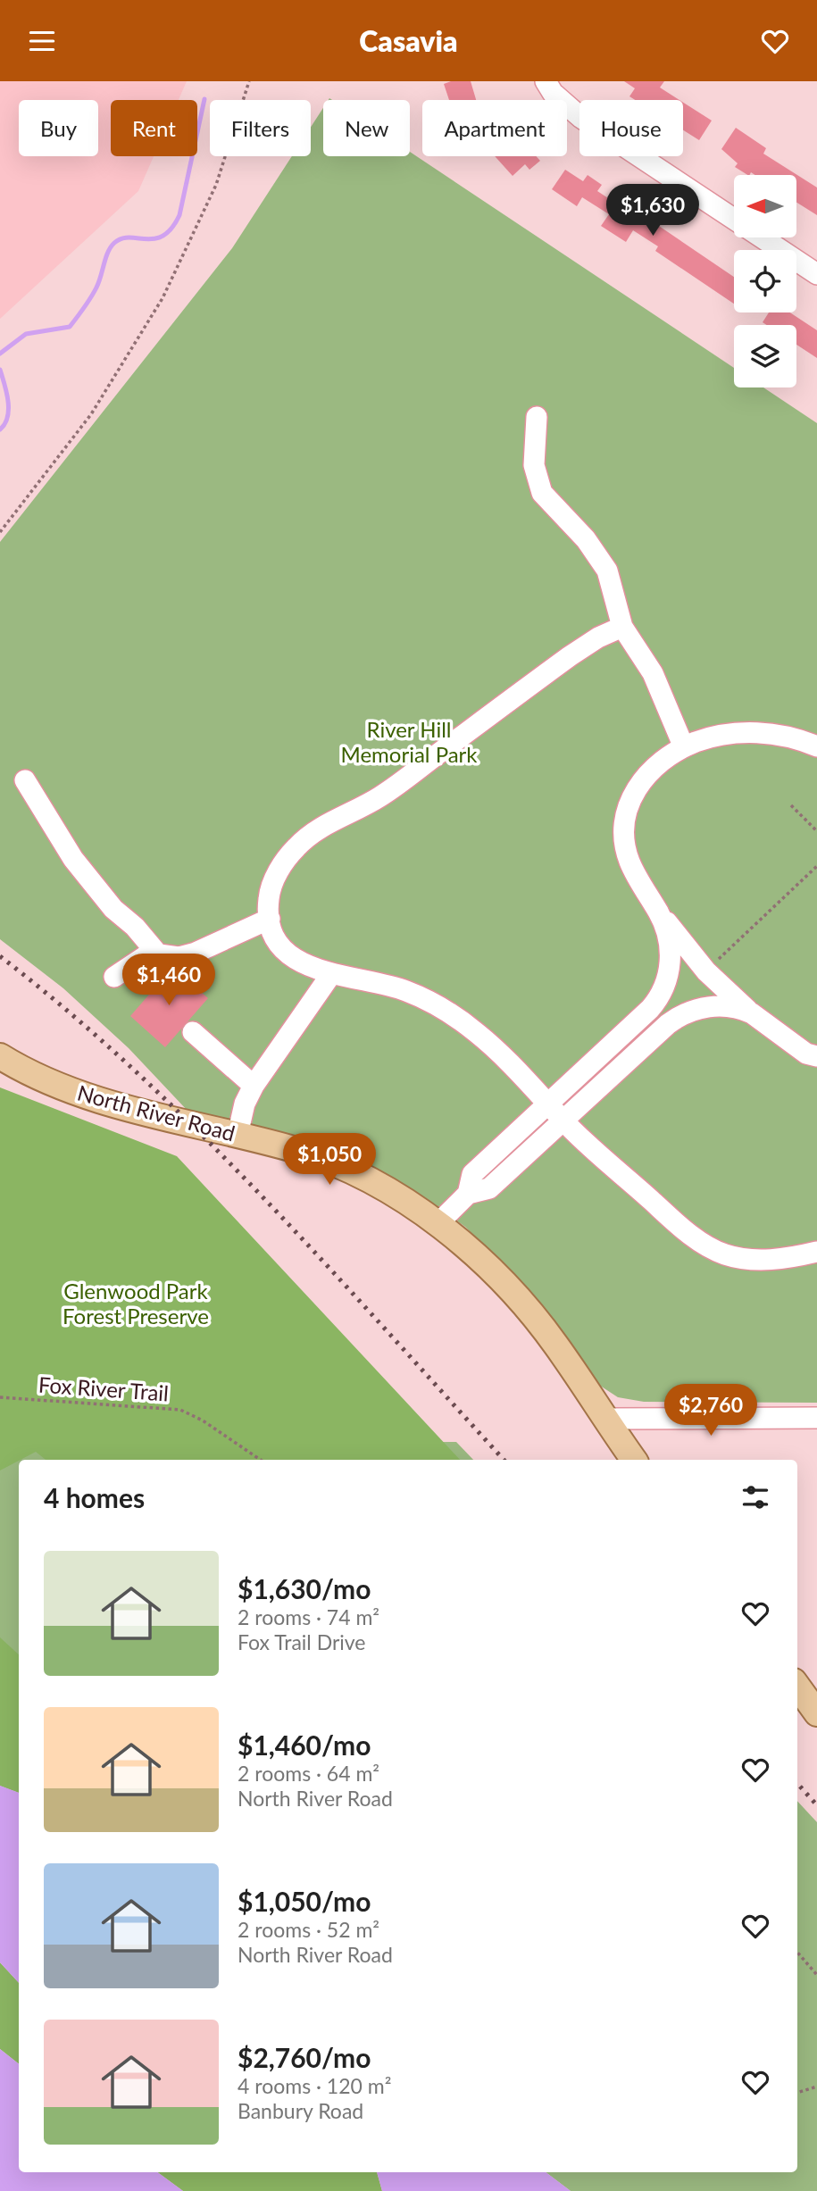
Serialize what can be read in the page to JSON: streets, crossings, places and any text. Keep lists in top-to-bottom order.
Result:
{
  "streets": {
    "main road": ["North River Road"],
    "path": ["Fox River Trail"]
  },
  "parks": ["River Hill Memorial Park", "Glenwood Park Forest Preserve"],
  "north": "left",
  "page": {
    "header": "Casavia",
    "chip": [
      "Buy",
      "Rent",
      "Filters",
      "New",
      "Apartment",
      "House"
    ],
    "price": [
      "$1,630",
      "$1,460",
      "$1,050",
      "$2,760"
    ],
    "heading": "4 homes",
    "list": [
      {
        "name": "$1,630/mo",
        "note": "2 rooms · 74 m² · Fox Trail Drive"
      },
      {
        "name": "$1,460/mo",
        "note": "2 rooms · 64 m² · North River Road"
      },
      {
        "name": "$1,050/mo",
        "note": "2 rooms · 52 m² · North River Road"
      },
      {
        "name": "$2,760/mo",
        "note": "4 rooms · 120 m² · Banbury Road"
      }
    ]
  }
}
